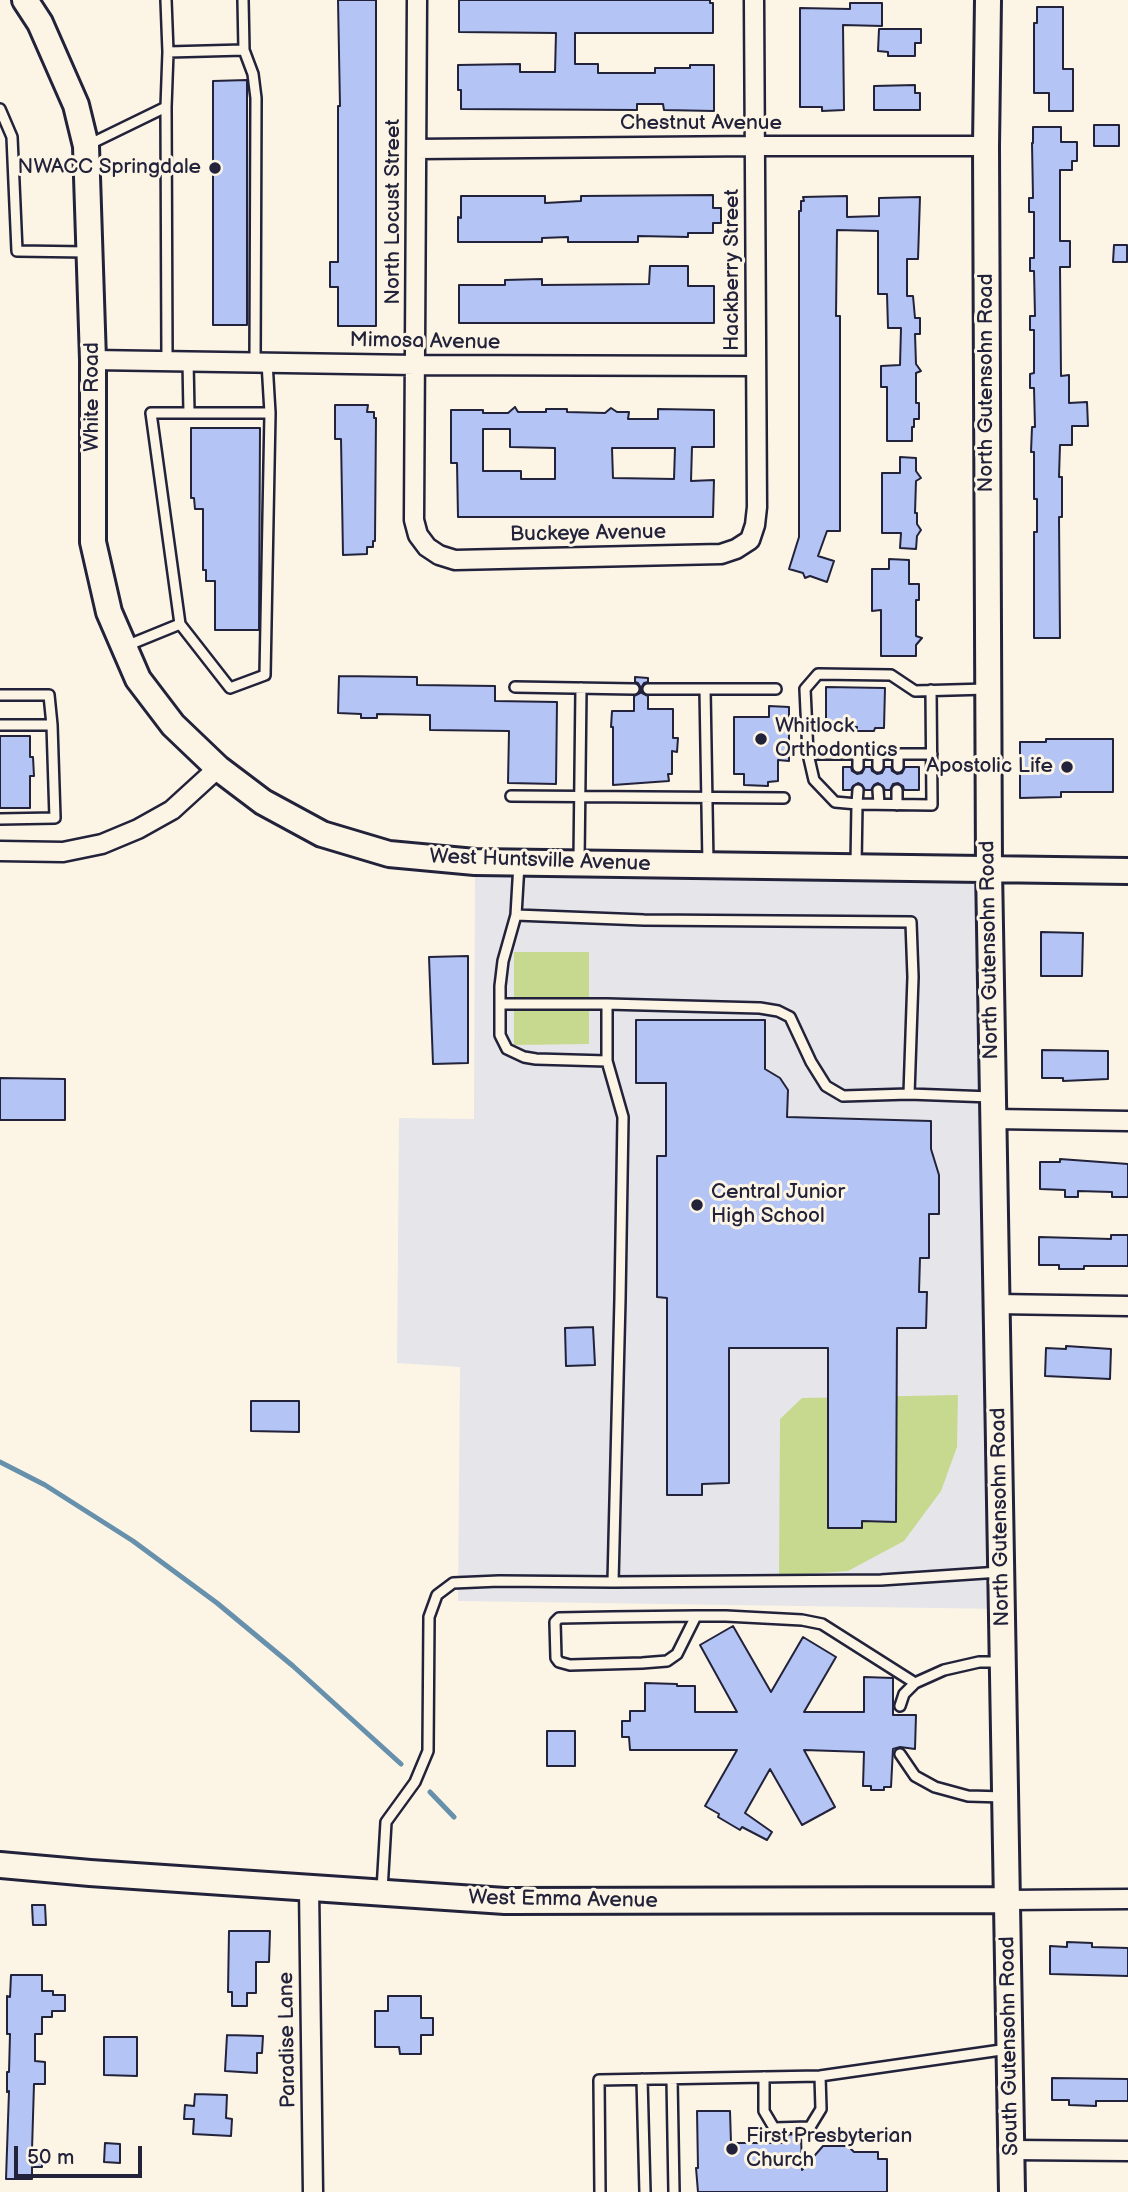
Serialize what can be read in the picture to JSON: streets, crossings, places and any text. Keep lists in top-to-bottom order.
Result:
{
  "streets": {
    "street": [
      "Chestnut Avenue",
      "North Locust Street",
      "Hackberry Street",
      "Mimosa Avenue",
      "North Gutensohn Road",
      "White Road",
      "Buckeye Avenue",
      "West Huntsville Avenue",
      "West Emma Avenue",
      "Paradise Lane",
      "South Gutensohn Road"
    ]
  },
  "crossings": [
    ["Chestnut Avenue", "North Locust Street"],
    ["Chestnut Avenue", "Hackberry Street"],
    ["Chestnut Avenue", "North Gutensohn Road"],
    ["North Locust Street", "Mimosa Avenue"],
    ["North Locust Street", "Buckeye Avenue"],
    ["Hackberry Street", "Mimosa Avenue"],
    ["Hackberry Street", "Buckeye Avenue"],
    ["Mimosa Avenue", "White Road"],
    ["North Gutensohn Road", "West Huntsville Avenue"],
    ["North Gutensohn Road", "West Emma Avenue"],
    ["North Gutensohn Road", "South Gutensohn Road"],
    ["White Road", "West Huntsville Avenue"],
    ["West Emma Avenue", "Paradise Lane"],
    ["West Emma Avenue", "South Gutensohn Road"]
  ],
  "places": [
    "NWACC Springdale",
    "Whitlock Orthodontics",
    "Apostolic Life",
    "Central Junior High School",
    "First Presbyterian Church"
  ],
  "scale_bar": "50 m"
}
